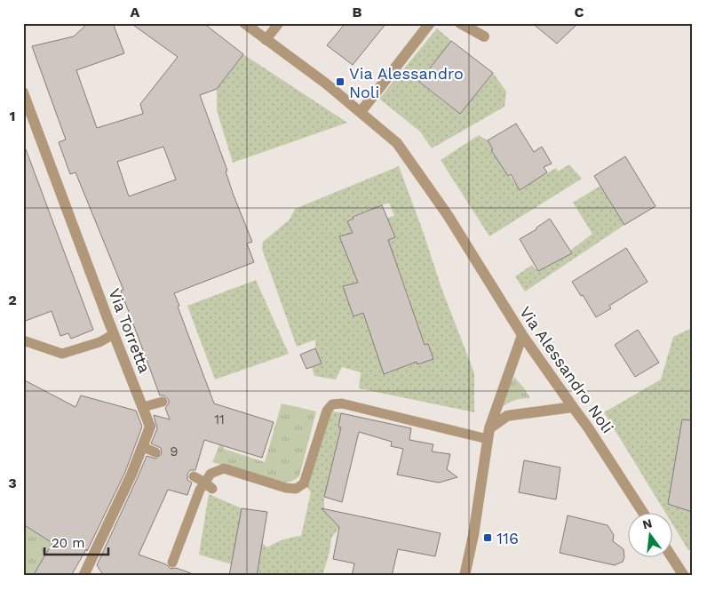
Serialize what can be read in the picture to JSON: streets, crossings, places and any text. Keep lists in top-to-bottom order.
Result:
{
  "streets": {
    "street": ["Via Torretta", "Via Alessandro Noli"]
  },
  "places": {
    "transit": ["Via Alessandro Noli", "116"]
  },
  "house_numbers": ["11", "9"],
  "scale_bar": "20 m",
  "north": "top",
  "grid": {
    "columns": ["A", "B", "C"],
    "rows": ["1", "2", "3"]
  }
}
